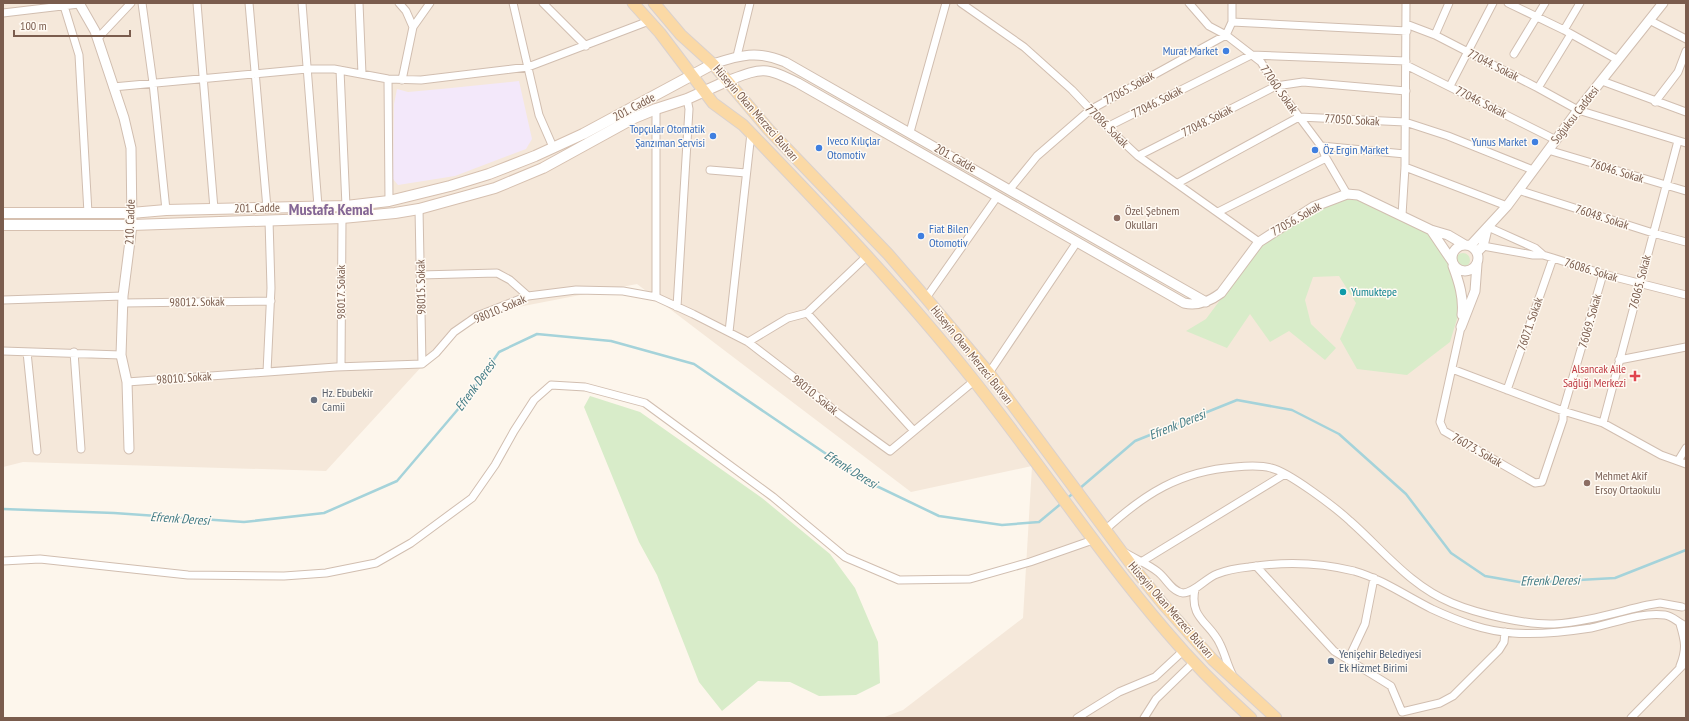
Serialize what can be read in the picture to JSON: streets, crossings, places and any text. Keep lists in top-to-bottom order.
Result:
{
  "streets": {
    "main road": ["201. Cadde", "Hüseyin Okan Merzeci Bulvarı"],
    "street": [
      "77044. Sokak",
      "77065. Sokak",
      "77060. Sokak",
      "77046. Sokak",
      "Soğuksu Caddesi",
      "77050. Sokak",
      "77048. Sokak",
      "77086. Sokak",
      "76046. Sokak",
      "76048. Sokak",
      "77056. Sokak",
      "210. Cadde",
      "76086. Sokak",
      "76065. Sokak",
      "98015. Sokak",
      "98017. Sokak",
      "98012. Sokak",
      "98010. Sokak",
      "76069. Sokak",
      "76071. Sokak",
      "76073. Sokak"
    ]
  },
  "crossings": [
    ["77044. Sokak", "Soğuksu Caddesi"],
    ["77044. Sokak", "76065. Sokak"],
    ["77065. Sokak", "77060. Sokak"],
    ["77065. Sokak", "201. Cadde"],
    ["77065. Sokak", "77086. Sokak"],
    ["77060. Sokak", "77046. Sokak"],
    ["77060. Sokak", "77050. Sokak"],
    ["77060. Sokak", "77048. Sokak"],
    ["77060. Sokak", "77056. Sokak"],
    ["77046. Sokak", "Soğuksu Caddesi"],
    ["77046. Sokak", "77086. Sokak"],
    ["201. Cadde", "Hüseyin Okan Merzeci Bulvarı"],
    ["201. Cadde", "77056. Sokak"],
    ["201. Cadde", "210. Cadde"],
    ["201. Cadde", "98015. Sokak"],
    ["201. Cadde", "98017. Sokak"],
    ["Soğuksu Caddesi", "77050. Sokak"],
    ["Soğuksu Caddesi", "76046. Sokak"],
    ["Soğuksu Caddesi", "76048. Sokak"],
    ["Soğuksu Caddesi", "76086. Sokak"],
    ["77048. Sokak", "77086. Sokak"],
    ["77086. Sokak", "77056. Sokak"],
    ["76046. Sokak", "76065. Sokak"],
    ["76048. Sokak", "76065. Sokak"],
    ["210. Cadde", "98012. Sokak"],
    ["210. Cadde", "98010. Sokak"],
    ["76086. Sokak", "76065. Sokak"],
    ["76086. Sokak", "76069. Sokak"],
    ["76086. Sokak", "76071. Sokak"],
    ["98015. Sokak", "98010. Sokak"],
    ["98017. Sokak", "98010. Sokak"],
    ["76069. Sokak", "76073. Sokak"]
  ],
  "districts": ["Mustafa Kemal"],
  "water": ["Efrenk Deresi"],
  "places": {
    "other": [
      "Murat Market",
      "Topçular Otomatik Şanzıman Servisi",
      "Yunus Market",
      "Iveco Kılıçlar Otomotiv",
      "Öz Ergin Market",
      "Özel Şebnem Okulları",
      "Fiat Bilen Otomotiv",
      "Yumuktepe",
      "Hz. Ebubekir Camii",
      "Mehmet Akif Ersoy Ortaokulu",
      "Yenişehir Belediyesi Ek Hizmet Birimi"
    ],
    "health": ["Alsancak Aile Sağlığı Merkezi"]
  },
  "scale_bar": "100 m"
}
